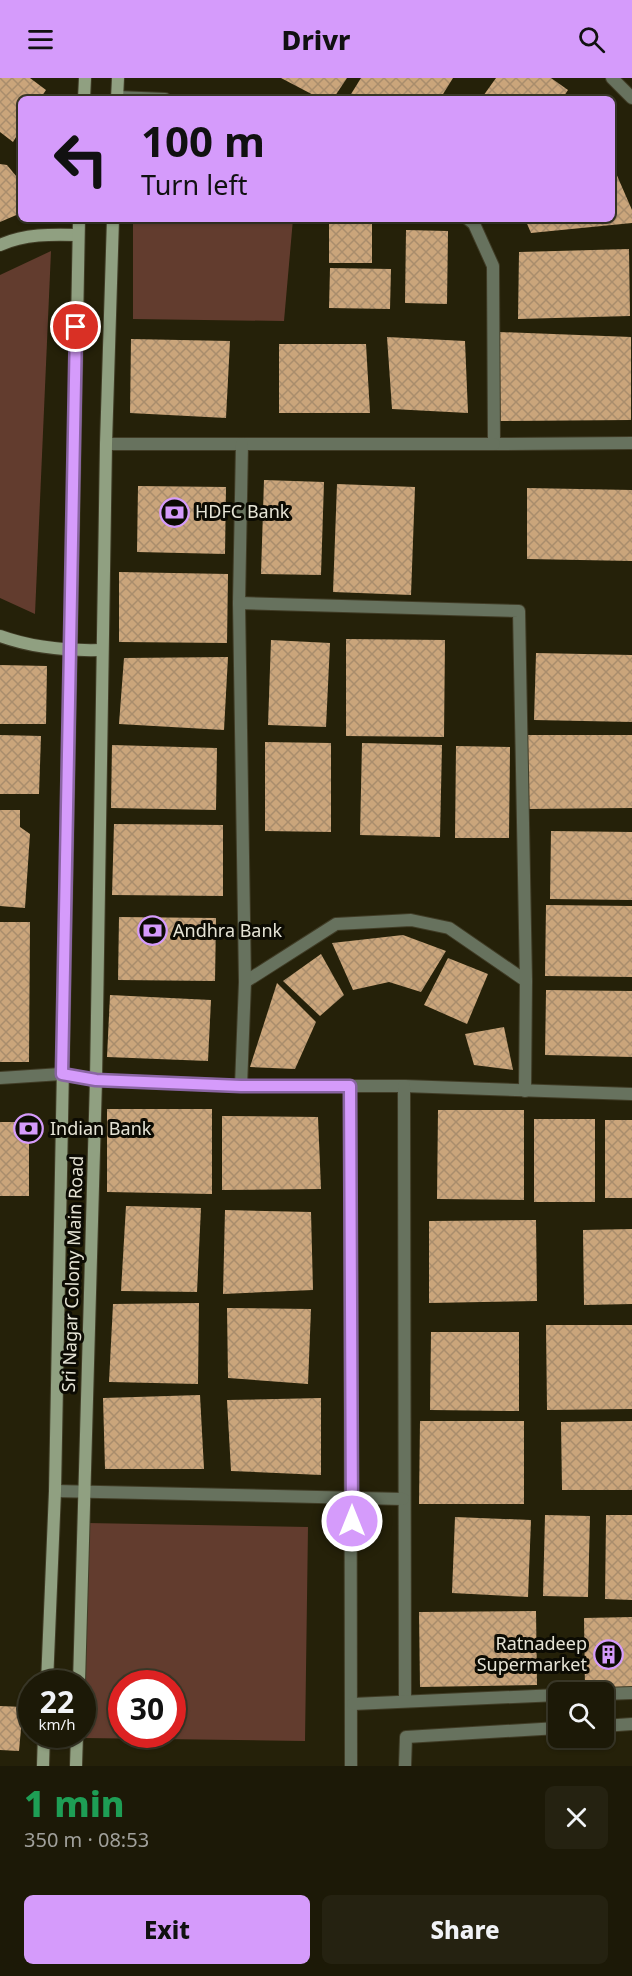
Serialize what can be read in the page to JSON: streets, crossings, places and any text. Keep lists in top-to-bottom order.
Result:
{
  "streets": {
    "main road": ["Sri Nagar Colony Main Road"]
  },
  "places": {
    "bank": ["HDFC Bank", "Andhra Bank", "Indian Bank"],
    "building": ["Ratnadeep Supermarket"]
  },
  "page": {
    "header": "Drivr",
    "turn": ["100 m", "Turn left"],
    "speed": "22 km/h",
    "limit": "30",
    "heading": ["1 min", "350 m · 08:53"],
    "buttons": ["Exit", "Share"]
  }
}
